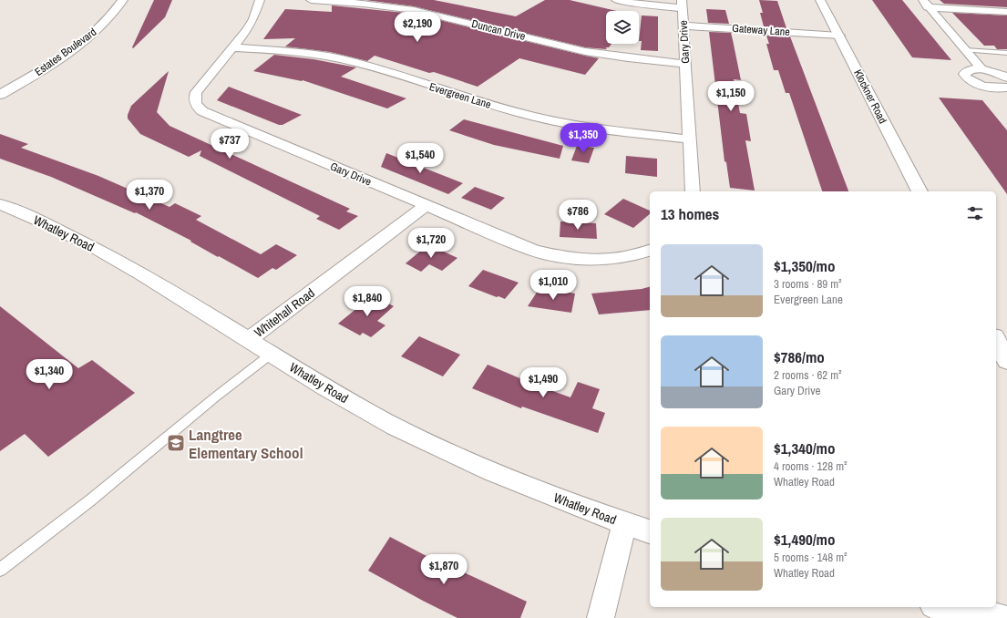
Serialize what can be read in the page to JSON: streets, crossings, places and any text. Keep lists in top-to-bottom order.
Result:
{
  "streets": {
    "main road": ["Estates Boulevard", "Klockner Road"],
    "street": [
      "Duncan Drive",
      "Gateway Lane",
      "Gary Drive",
      "Evergreen Lane",
      "Whatley Road",
      "Whitehall Road"
    ]
  },
  "crossings": [
    ["Duncan Drive", "Gary Drive"],
    ["Gateway Lane", "Gary Drive"],
    ["Gateway Lane", "Klockner Road"],
    ["Gary Drive", "Evergreen Lane"],
    ["Gary Drive", "Whitehall Road"],
    ["Whatley Road", "Whitehall Road"]
  ],
  "places": {
    "school or university": ["Langtree Elementary School"]
  },
  "page": {
    "price": [
      "$2,190",
      "$1,150",
      "$1,350",
      "$737",
      "$1,540",
      "$1,370",
      "$786",
      "$1,720",
      "$1,010",
      "$1,840",
      "$1,340",
      "$1,490",
      "$1,870"
    ],
    "heading": "13 homes",
    "list": [
      {
        "name": "$1,350/mo",
        "note": "3 rooms · 89 m² · Evergreen Lane"
      },
      {
        "name": "$786/mo",
        "note": "2 rooms · 62 m² · Gary Drive"
      },
      {
        "name": "$1,340/mo",
        "note": "4 rooms · 128 m² · Whatley Road"
      },
      {
        "name": "$1,490/mo",
        "note": "5 rooms · 148 m² · Whatley Road"
      }
    ]
  }
}
